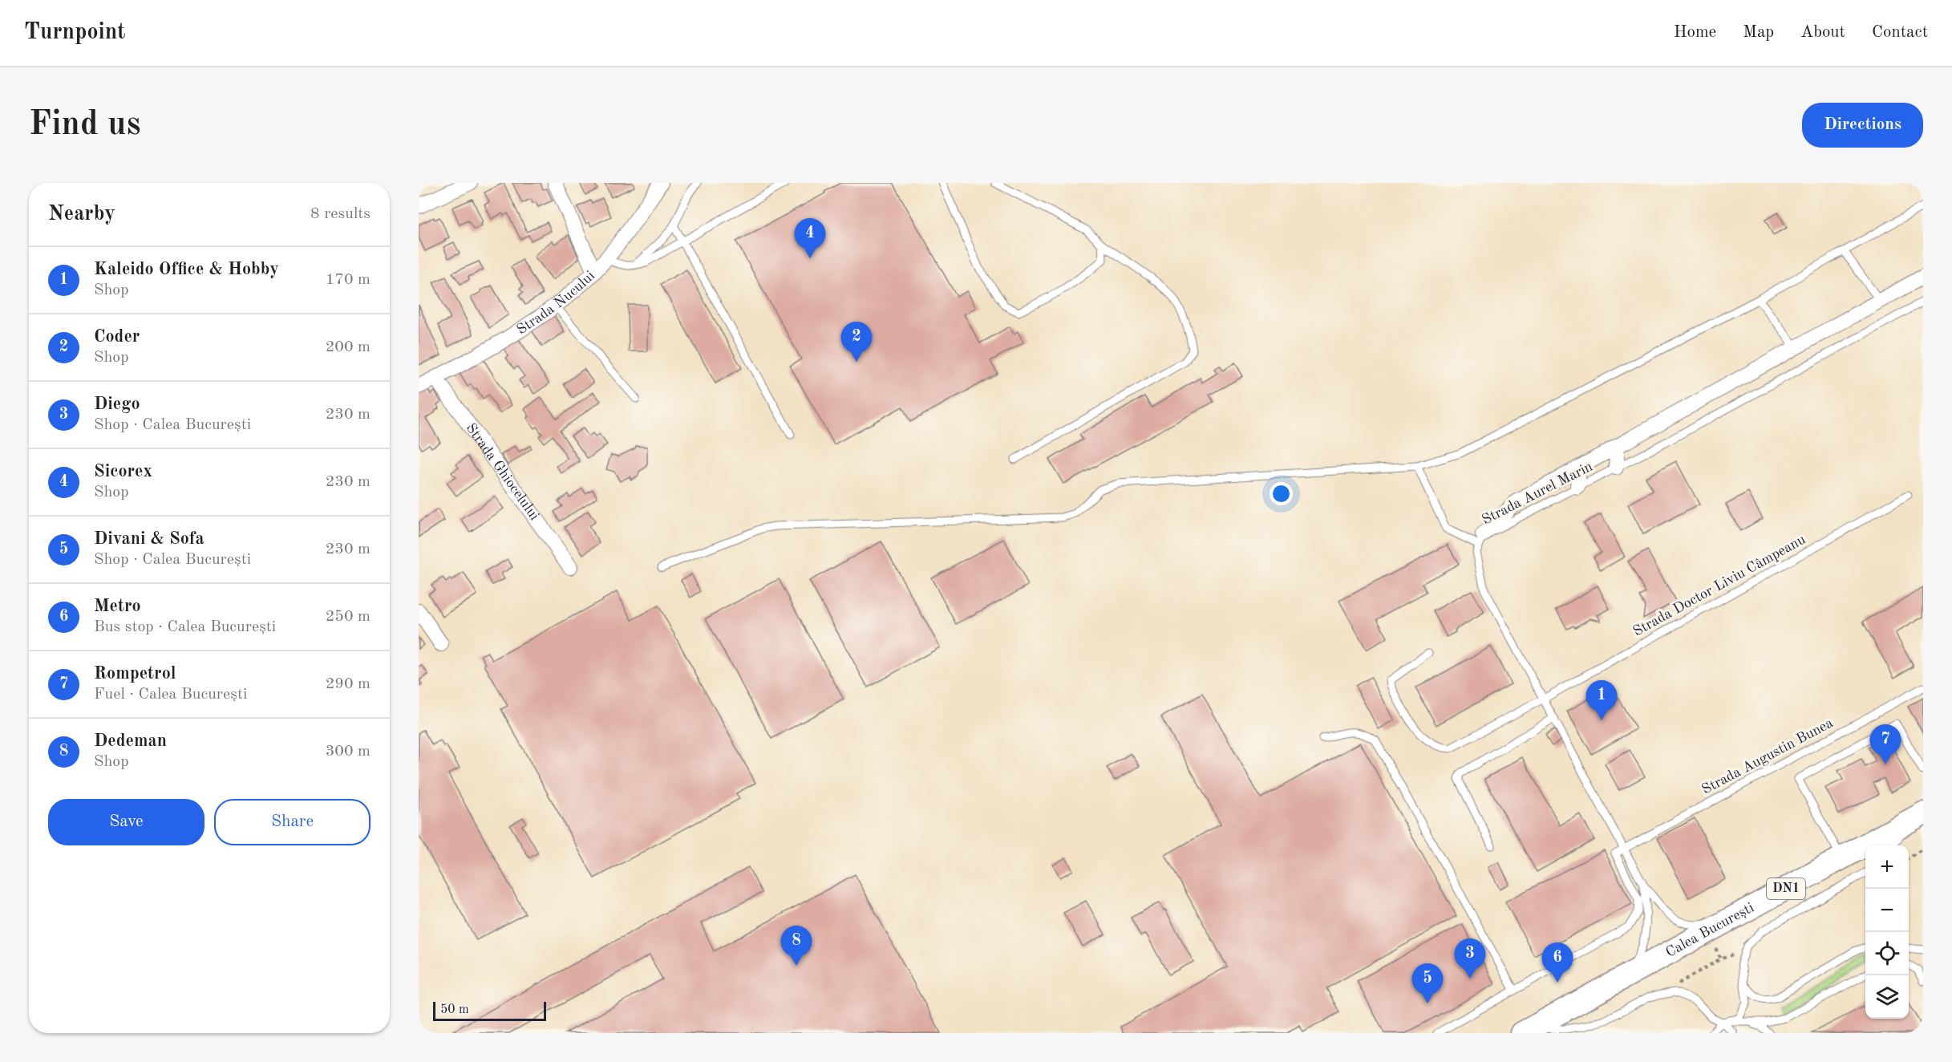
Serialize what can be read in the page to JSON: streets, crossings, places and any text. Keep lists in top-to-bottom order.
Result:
{
  "streets": {
    "main road": ["DN1", "Calea București"],
    "street": ["Strada Nucului", "Strada Ghiocelului"],
    "lane": ["Strada Aurel Marin", "Strada Doctor Liviu Câmpeanu", "Strada Augustin Bunea"]
  },
  "crossings": [
    ["Strada Nucului", "Strada Ghiocelului"],
    ["Strada Aurel Marin", "Strada Doctor Liviu Câmpeanu"],
    ["Strada Aurel Marin", "Strada Augustin Bunea"],
    ["Strada Aurel Marin", "Calea București"]
  ],
  "scale_bar": "50 m",
  "page": {
    "header": "Turnpoint",
    "nav": [
      "Home",
      "Map",
      "About",
      "Contact"
    ],
    "buttons": [
      "Directions",
      ["Save", "Share"]
    ],
    "title": "Find us",
    "heading": ["Nearby", "8 results"],
    "pins": [
      "4",
      "2",
      "1",
      "7",
      "8",
      "3",
      "6",
      "5"
    ],
    "list": [
      {
        "mark": "1",
        "name": "Kaleido Office & Hobby",
        "note": "Shop",
        "value": "170 m"
      },
      {
        "mark": "2",
        "name": "Coder",
        "note": "Shop",
        "value": "200 m"
      },
      {
        "mark": "3",
        "name": "Diego",
        "note": "Shop · Calea București",
        "value": "230 m"
      },
      {
        "mark": "4",
        "name": "Sicorex",
        "note": "Shop",
        "value": "230 m"
      },
      {
        "mark": "5",
        "name": "Divani & Sofa",
        "note": "Shop · Calea București",
        "value": "230 m"
      },
      {
        "mark": "6",
        "name": "Metro",
        "note": "Bus stop · Calea București",
        "value": "250 m"
      },
      {
        "mark": "7",
        "name": "Rompetrol",
        "note": "Fuel · Calea București",
        "value": "290 m"
      },
      {
        "mark": "8",
        "name": "Dedeman",
        "note": "Shop",
        "value": "300 m"
      }
    ],
    "map_buttons": ["+", "−"],
    "scale": "50 m"
  }
}
